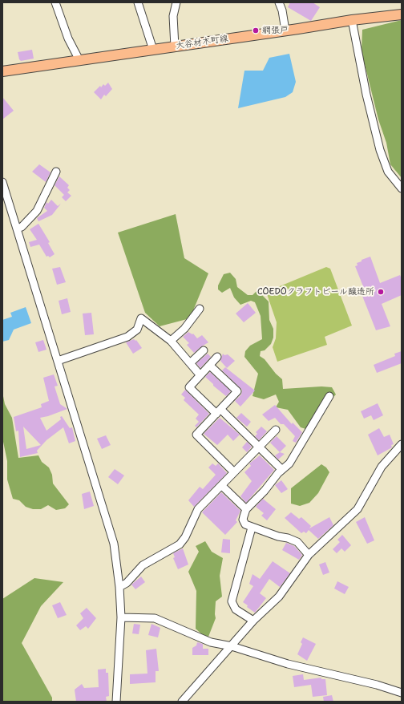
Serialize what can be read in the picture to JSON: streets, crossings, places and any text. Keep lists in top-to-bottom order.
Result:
{
  "streets": {
    "main road": ["大谷材木町線"]
  },
  "places": ["網張戸", "COEDOクラフトビール醸造所"]
}
